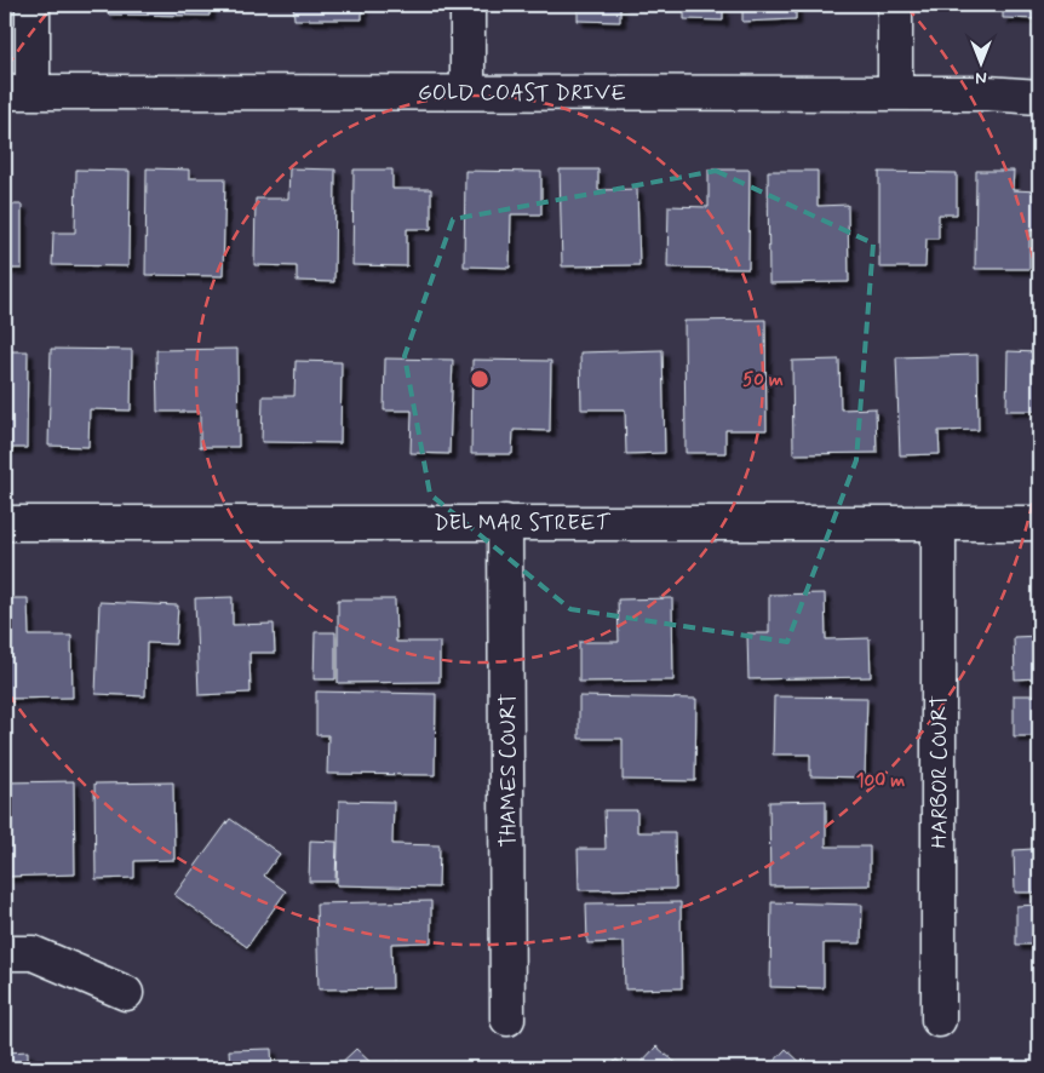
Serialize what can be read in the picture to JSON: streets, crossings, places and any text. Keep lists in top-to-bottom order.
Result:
{
  "streets": {
    "street": [
      "GOLD COAST DRIVE",
      "DEL MAR STREET",
      "THAMES COURT",
      "HARBOR COURT"
    ]
  },
  "crossings": [
    ["DEL MAR STREET", "THAMES COURT"],
    ["DEL MAR STREET", "HARBOR COURT"]
  ],
  "north": "bottom",
  "rings": ["50 m", "100 m"]
}
